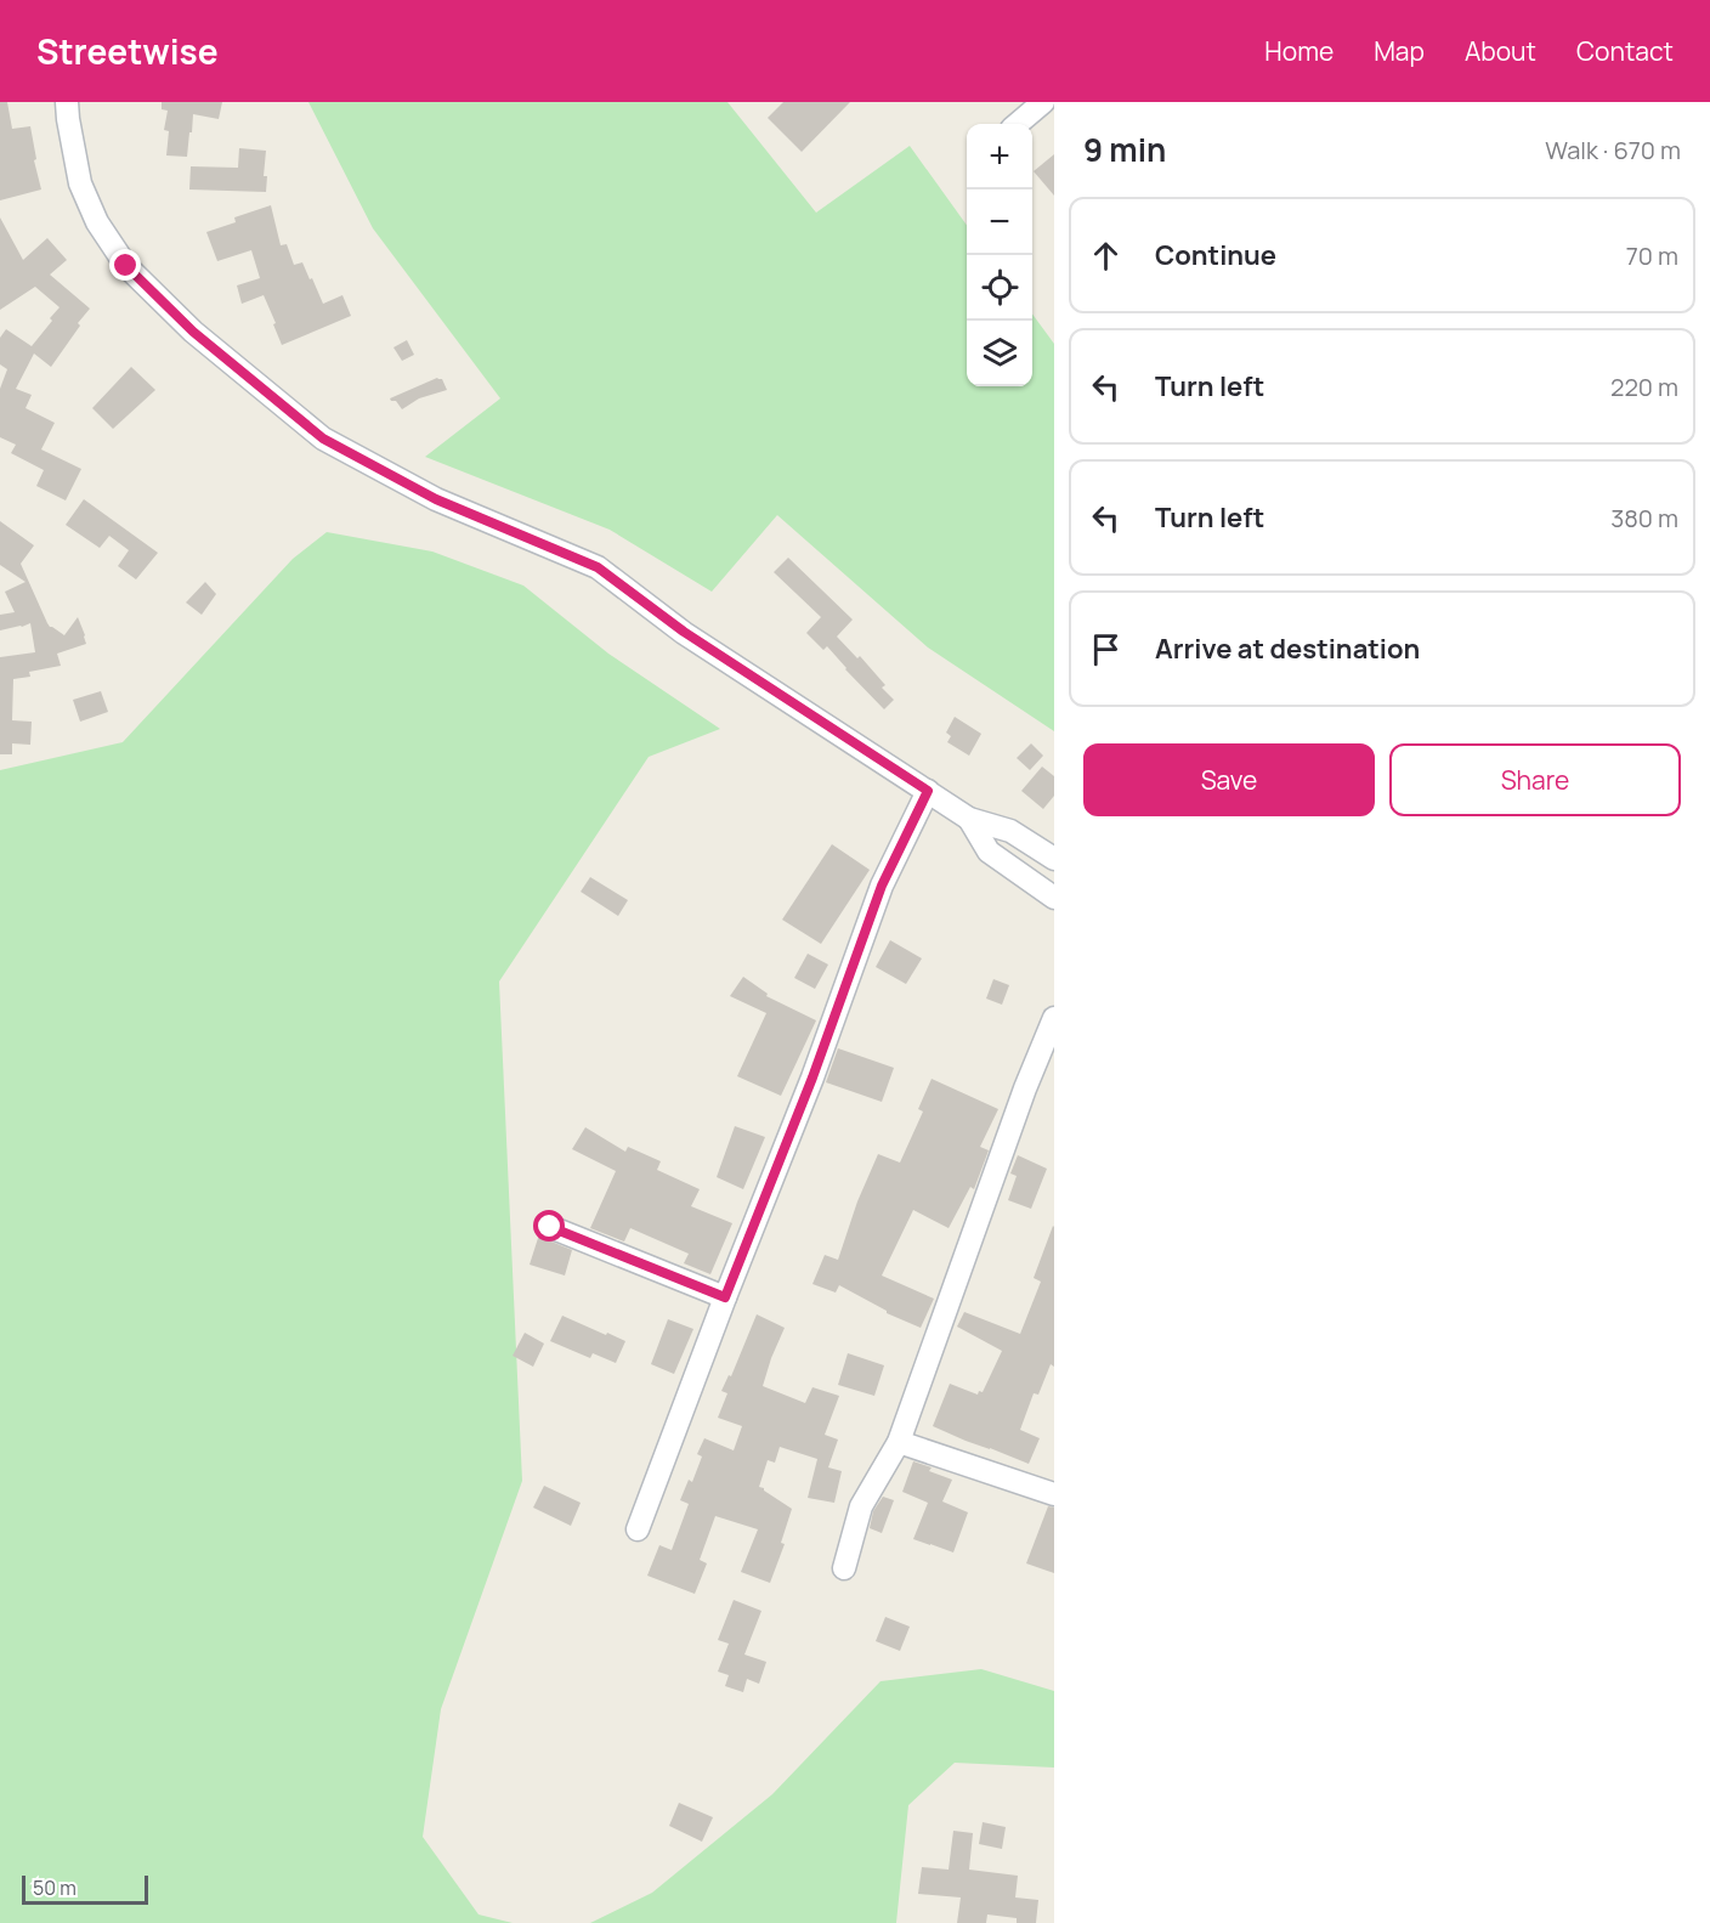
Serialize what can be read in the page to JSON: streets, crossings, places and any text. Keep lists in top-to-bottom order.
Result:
{
  "scale_bar": "50 m",
  "page": {
    "header": "Streetwise",
    "nav": [
      "Home",
      "Map",
      "About",
      "Contact"
    ],
    "heading": ["9 min", "Walk · 670 m"],
    "map_buttons": ["+", "−"],
    "list": [
      ["Continue", "70 m"],
      ["Turn left", "220 m"],
      ["Turn left", "380 m"],
      "Arrive at destination"
    ],
    "buttons": ["Save", "Share"],
    "scale": "50 m"
  }
}
